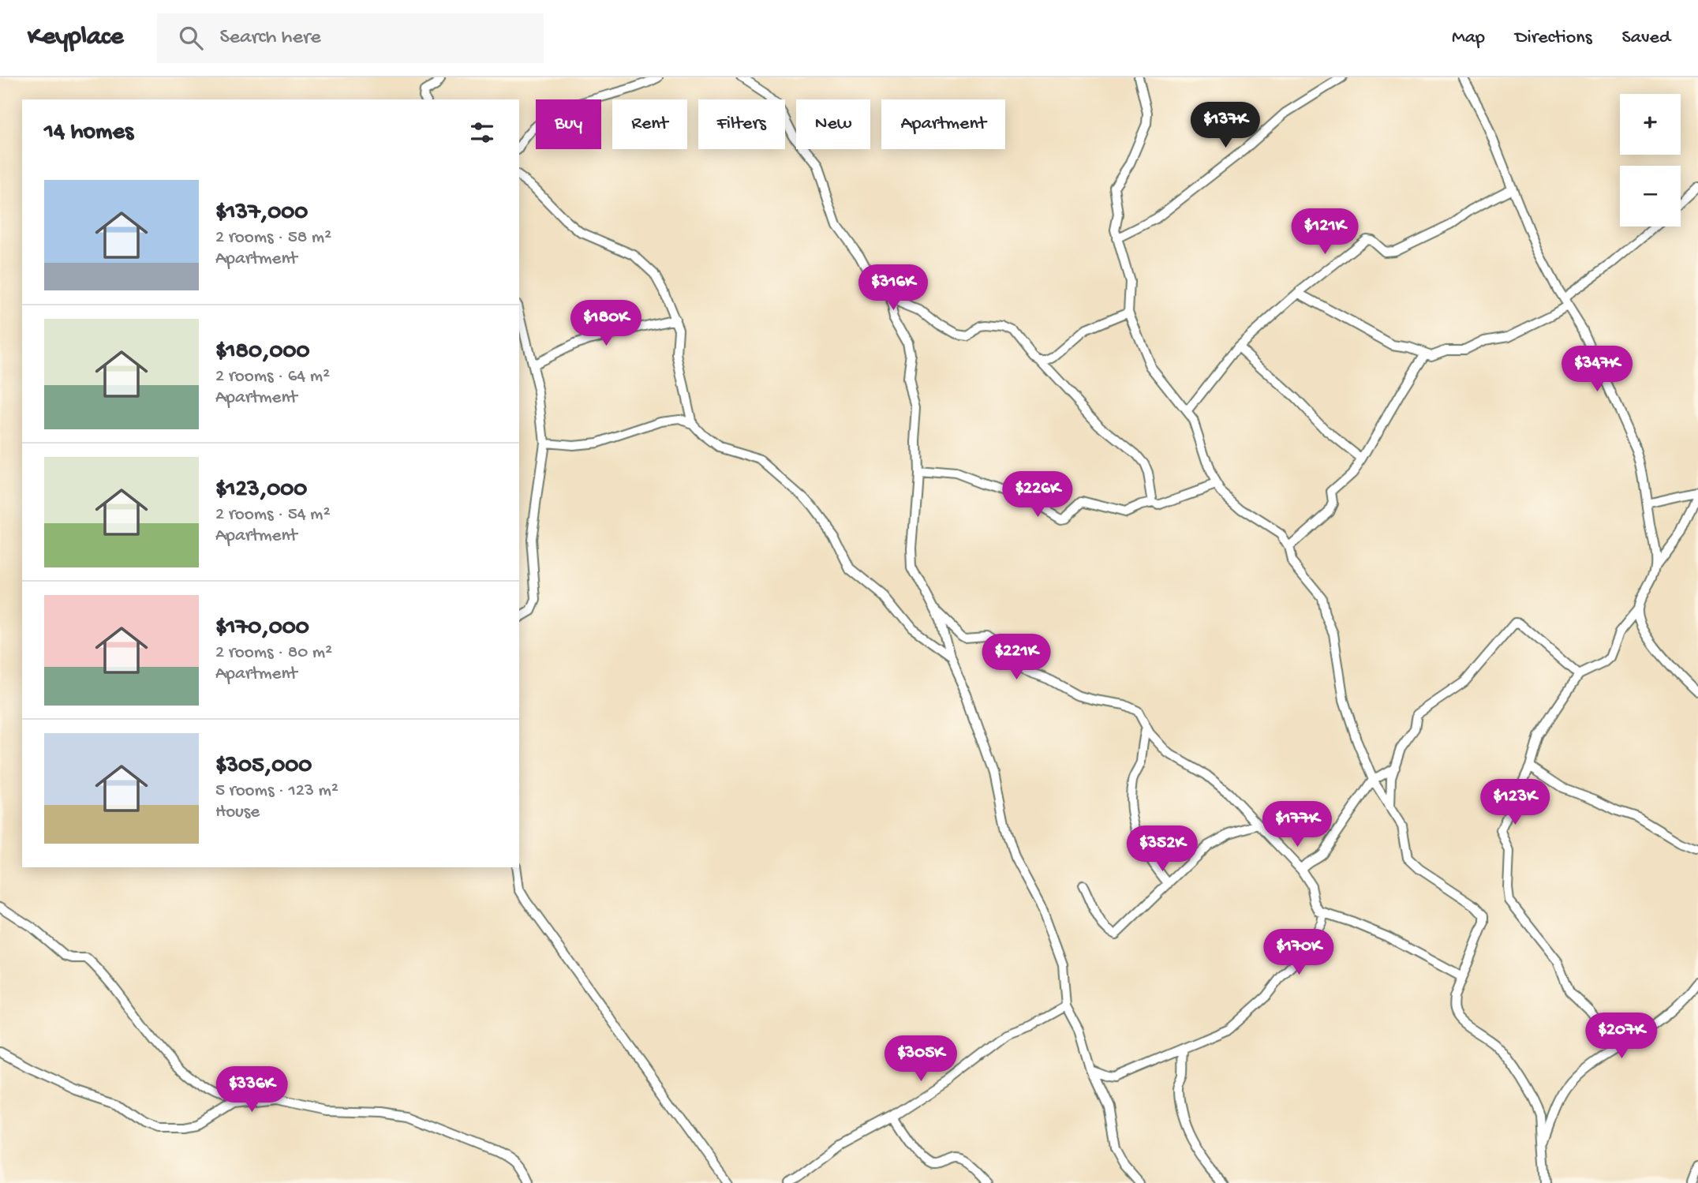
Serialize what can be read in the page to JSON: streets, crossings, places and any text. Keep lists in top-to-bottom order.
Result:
{
  "page": {
    "header": "Keyplace",
    "search": "Search here",
    "nav": ["Map", "Directions", "Saved"],
    "map_buttons": ["+", "−"],
    "chip": [
      "Buy",
      "Rent",
      "Filters",
      "New",
      "Apartment"
    ],
    "heading": "14 homes",
    "price": [
      "$137K",
      "$121K",
      "$316K",
      "$180K",
      "$347K",
      "$226K",
      "$221K",
      "$123K",
      "$177K",
      "$352K",
      "$170K",
      "$207K",
      "$305K",
      "$336K"
    ],
    "list": [
      {
        "name": "$137,000",
        "note": "2 rooms · 58 m² · Apartment"
      },
      {
        "name": "$180,000",
        "note": "2 rooms · 64 m² · Apartment"
      },
      {
        "name": "$123,000",
        "note": "2 rooms · 54 m² · Apartment"
      },
      {
        "name": "$170,000",
        "note": "2 rooms · 80 m² · Apartment"
      },
      {
        "name": "$305,000",
        "note": "5 rooms · 123 m² · House"
      }
    ]
  }
}
